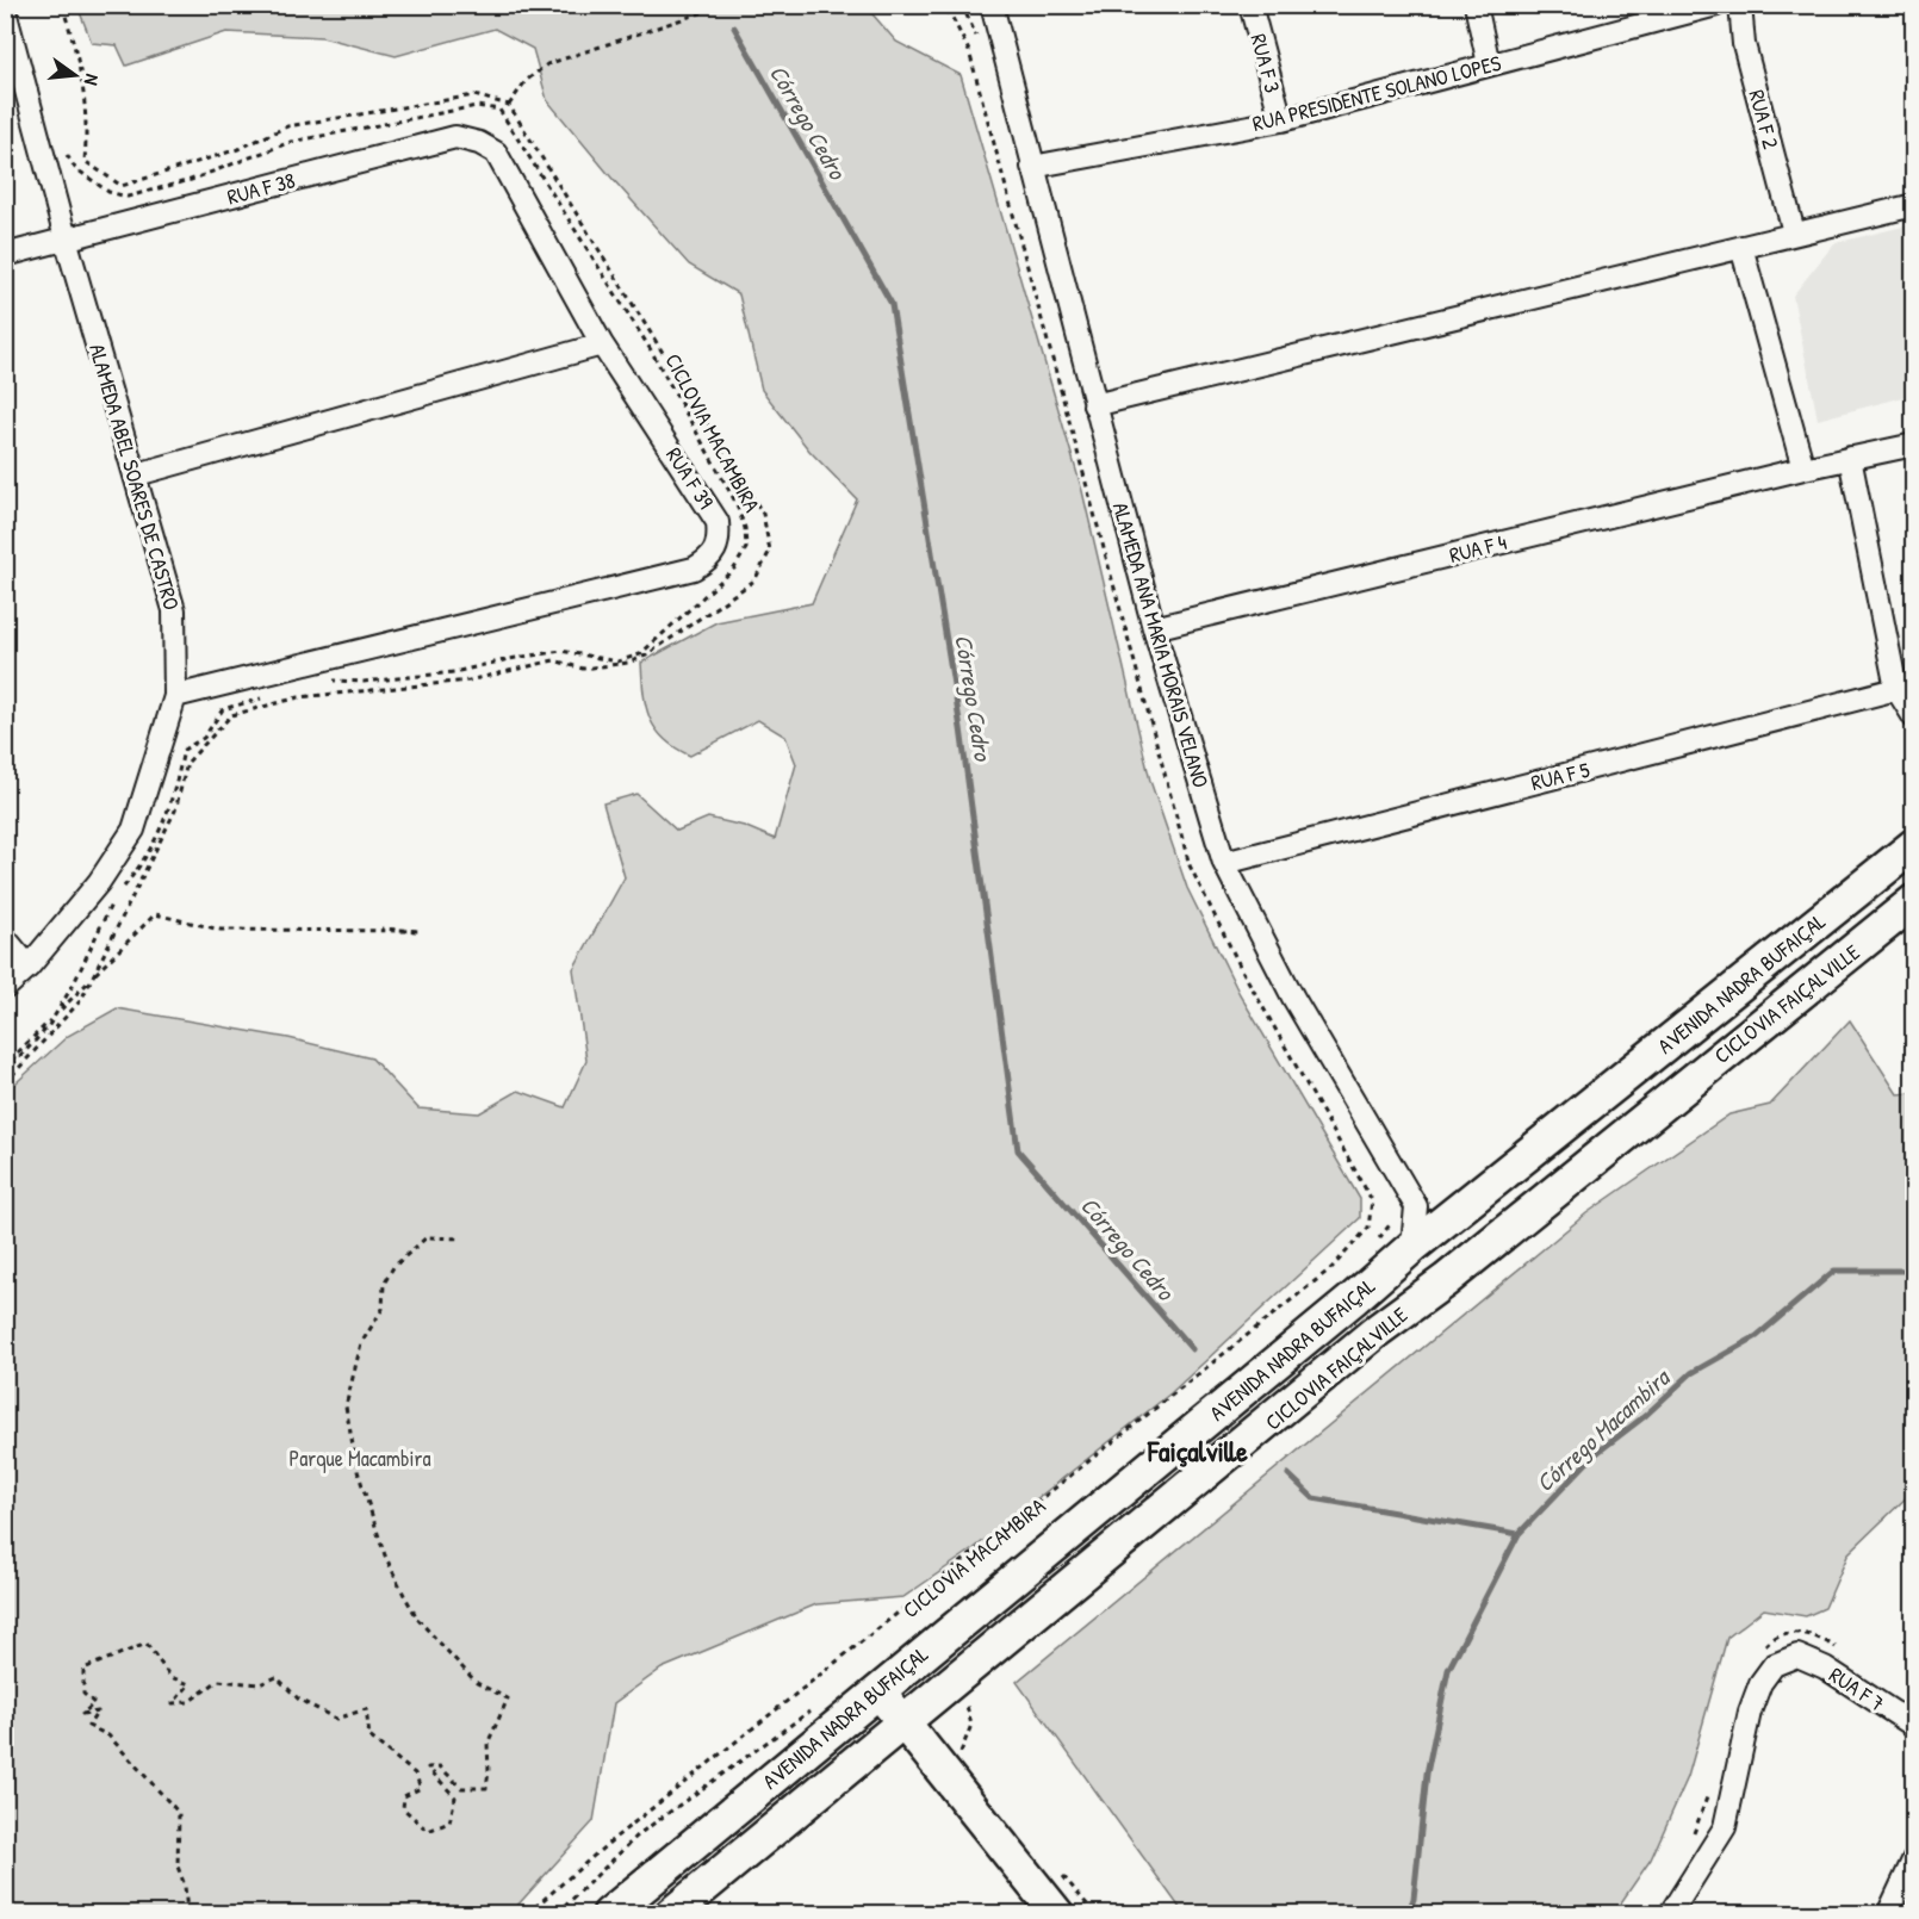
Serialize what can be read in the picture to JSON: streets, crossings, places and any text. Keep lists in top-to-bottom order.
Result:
{
  "streets": {
    "main road": ["AVENIDA NADRA BUFAIÇAL"],
    "street": [
      "RUA F 3",
      "RUA PRESIDENTE SOLANO LOPES",
      "RUA F 2",
      "RUA F 38",
      "ALAMEDA ABEL SOARES DE CASTRO",
      "RUA F 39",
      "RUA F 4",
      "ALAMEDA ANA MARIA MORAIS VELANO",
      "RUA F 5",
      "RUA F 7"
    ],
    "path": ["CICLOVIA MACAMBIRA"]
  },
  "crossings": [
    ["RUA F 3", "RUA PRESIDENTE SOLANO LOPES"],
    ["RUA PRESIDENTE SOLANO LOPES", "ALAMEDA ANA MARIA MORAIS VELANO"],
    ["RUA F 38", "ALAMEDA ABEL SOARES DE CASTRO"],
    ["RUA F 38", "RUA F 39"],
    ["ALAMEDA ABEL SOARES DE CASTRO", "RUA F 39"],
    ["RUA F 4", "ALAMEDA ANA MARIA MORAIS VELANO"],
    ["ALAMEDA ANA MARIA MORAIS VELANO", "RUA F 5"],
    ["ALAMEDA ANA MARIA MORAIS VELANO", "AVENIDA NADRA BUFAIÇAL"]
  ],
  "districts": ["Faiçalville"],
  "water": ["Córrego Cedro", "Córrego Macambira"],
  "parks": ["Parque Macambira"],
  "north": "right"
}
